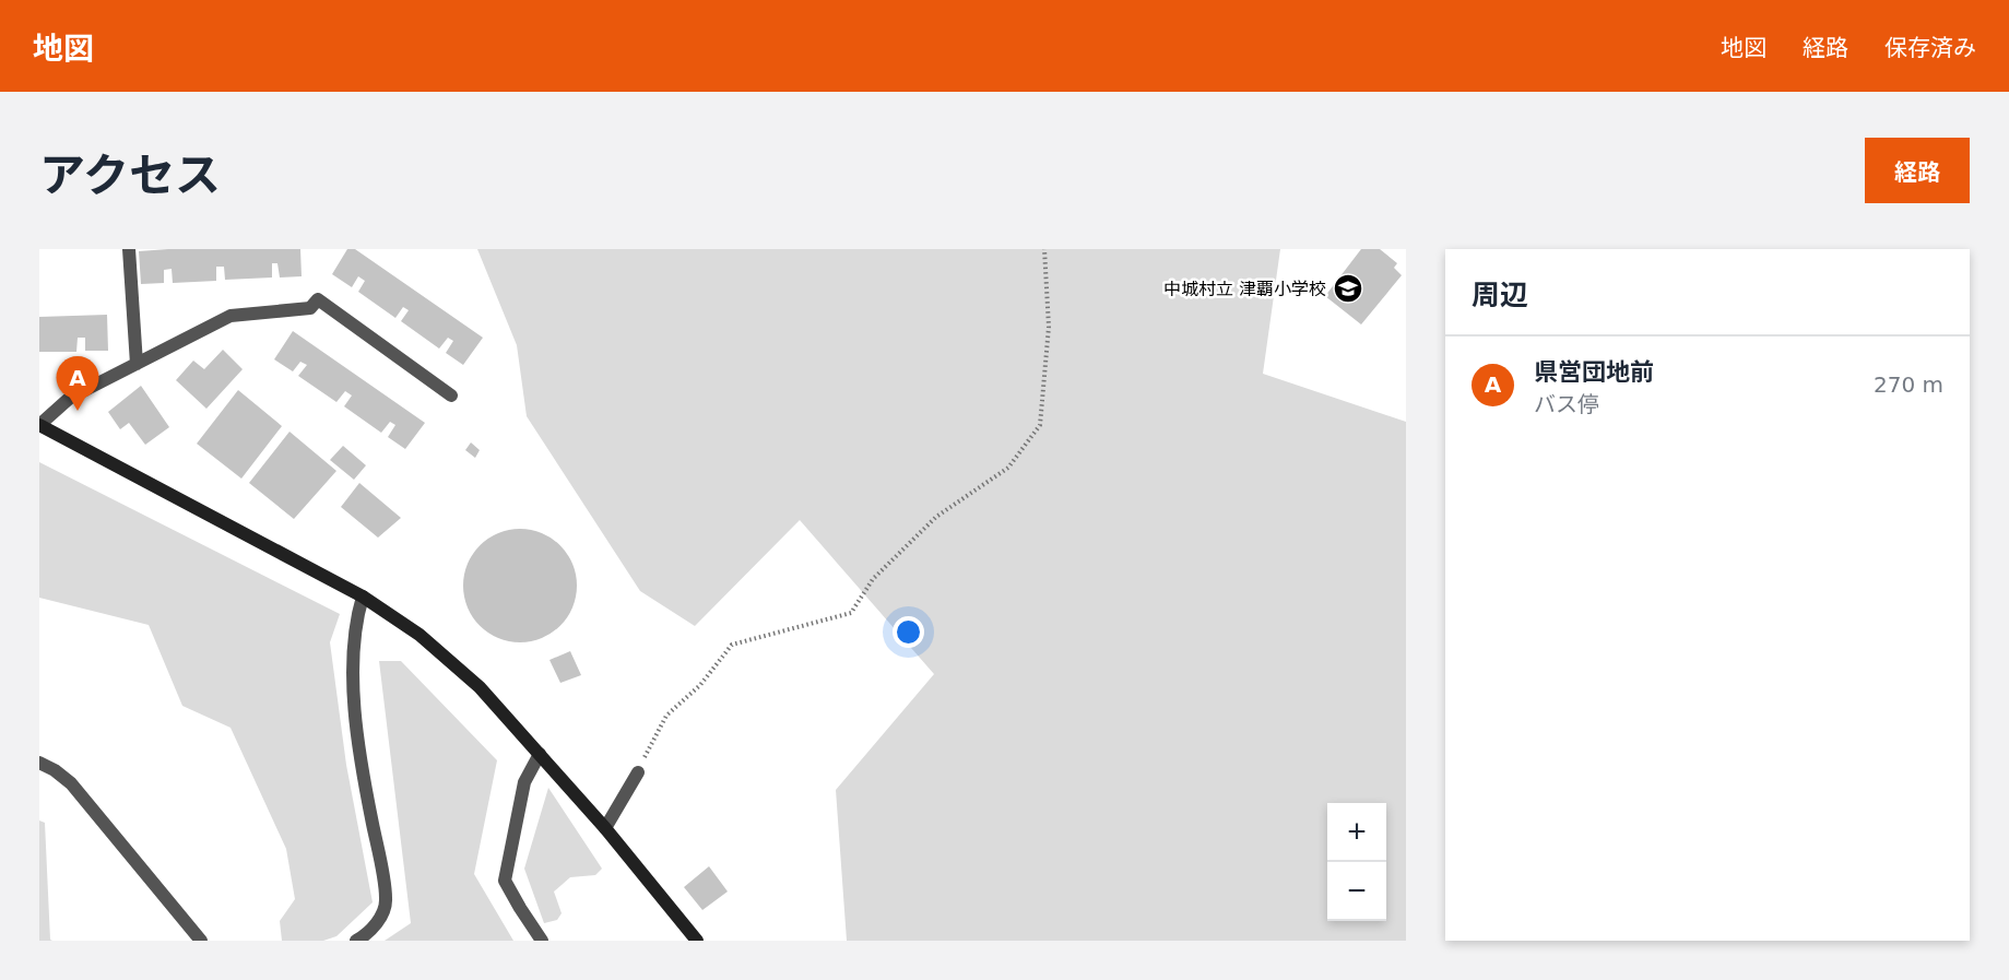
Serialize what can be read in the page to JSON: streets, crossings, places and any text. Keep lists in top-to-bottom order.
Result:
{
  "places": {
    "school or university": ["中城村立 津覇小学校"]
  },
  "page": {
    "header": "地図",
    "nav": ["地図", "経路", "保存済み"],
    "title": "アクセス",
    "buttons": "経路",
    "heading": "周辺",
    "list": [
      {
        "mark": "A",
        "name": "県営団地前",
        "note": "バス停",
        "value": "270 m"
      }
    ],
    "pins": "A",
    "map_buttons": ["+", "−"]
  }
}
